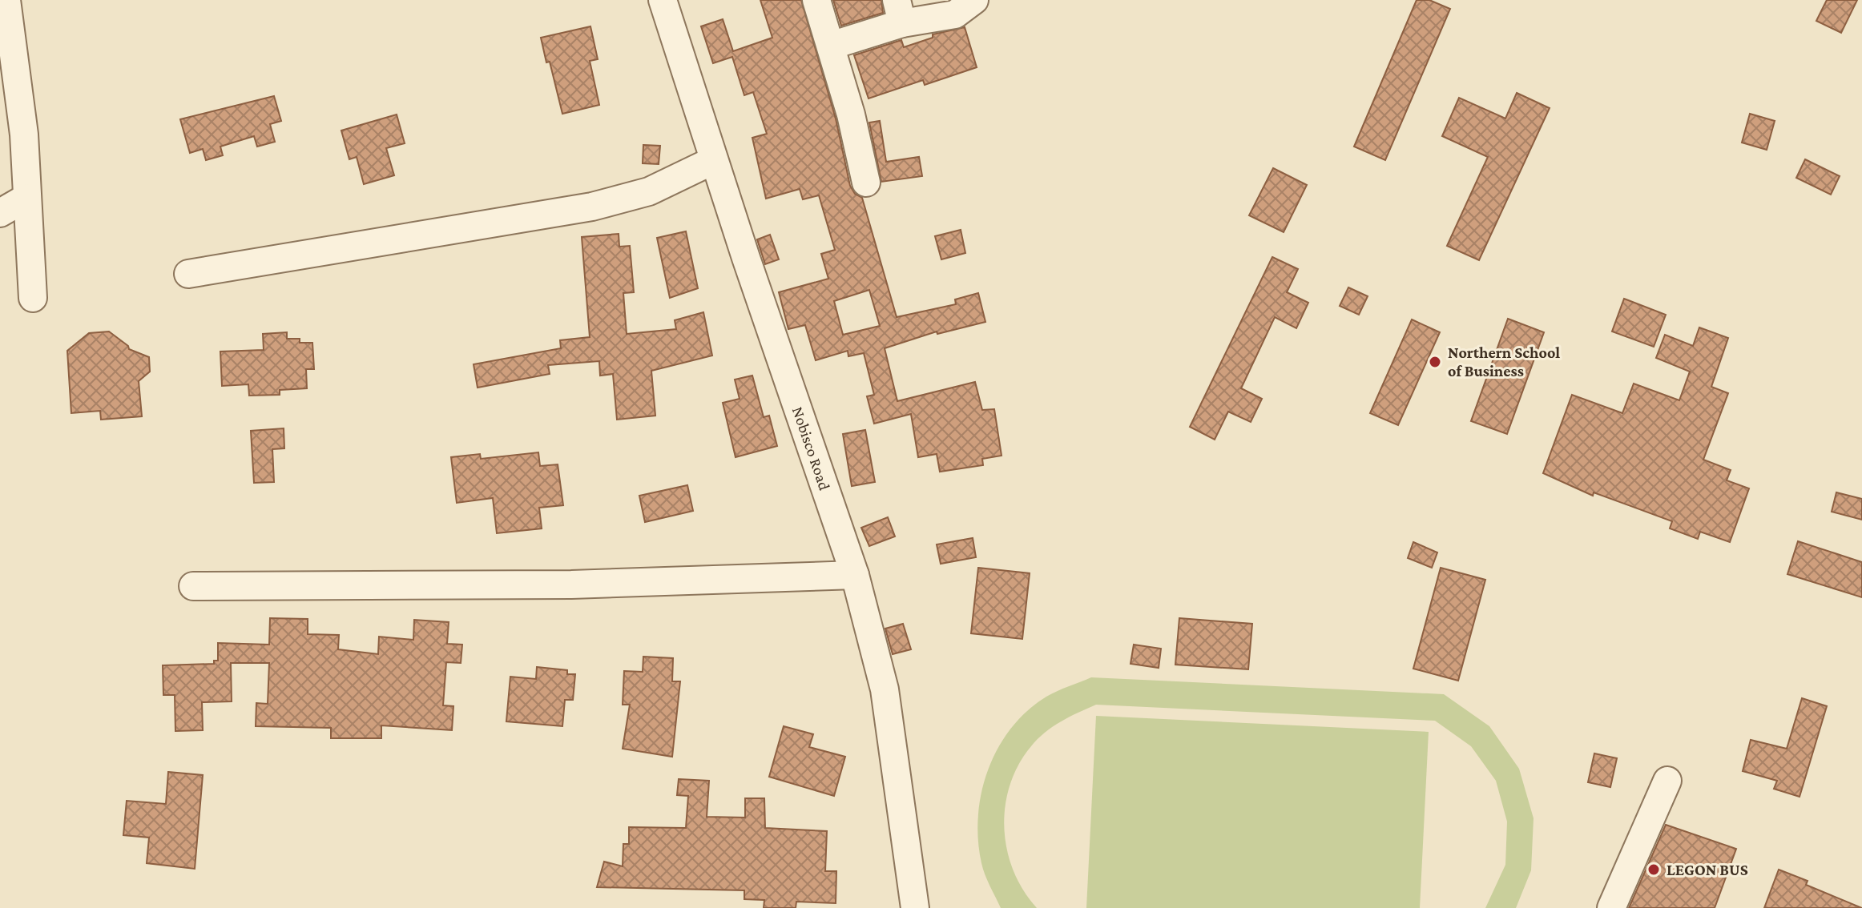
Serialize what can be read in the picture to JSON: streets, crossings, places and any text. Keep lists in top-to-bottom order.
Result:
{
  "streets": {
    "street": ["Nobisco Road"]
  },
  "places": ["Northern School of Business", "LEGON BUS"]
}
